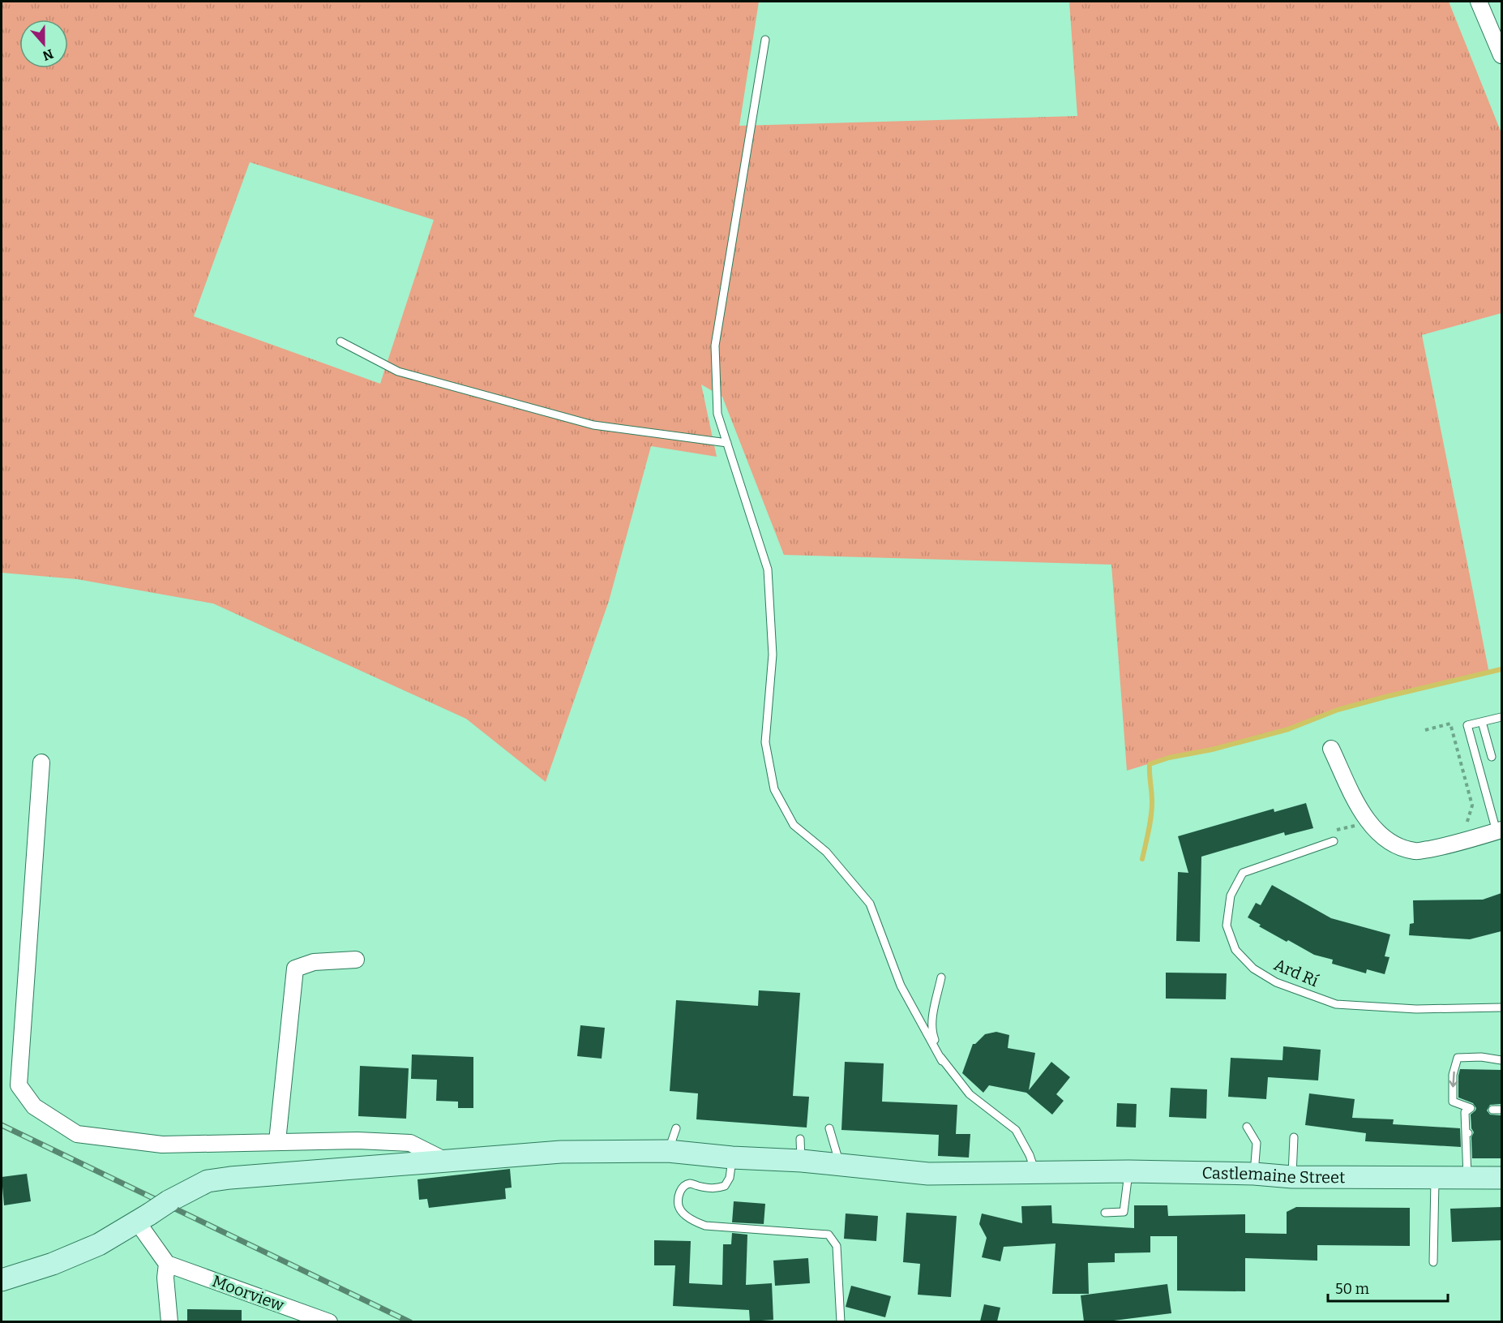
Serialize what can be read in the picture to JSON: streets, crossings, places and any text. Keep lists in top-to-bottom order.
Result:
{
  "streets": {
    "main road": ["Castlemaine Street"],
    "street": ["Moorview"],
    "lane": ["Ard Rí"]
  },
  "scale_bar": "50 m",
  "north": "bottom"
}
